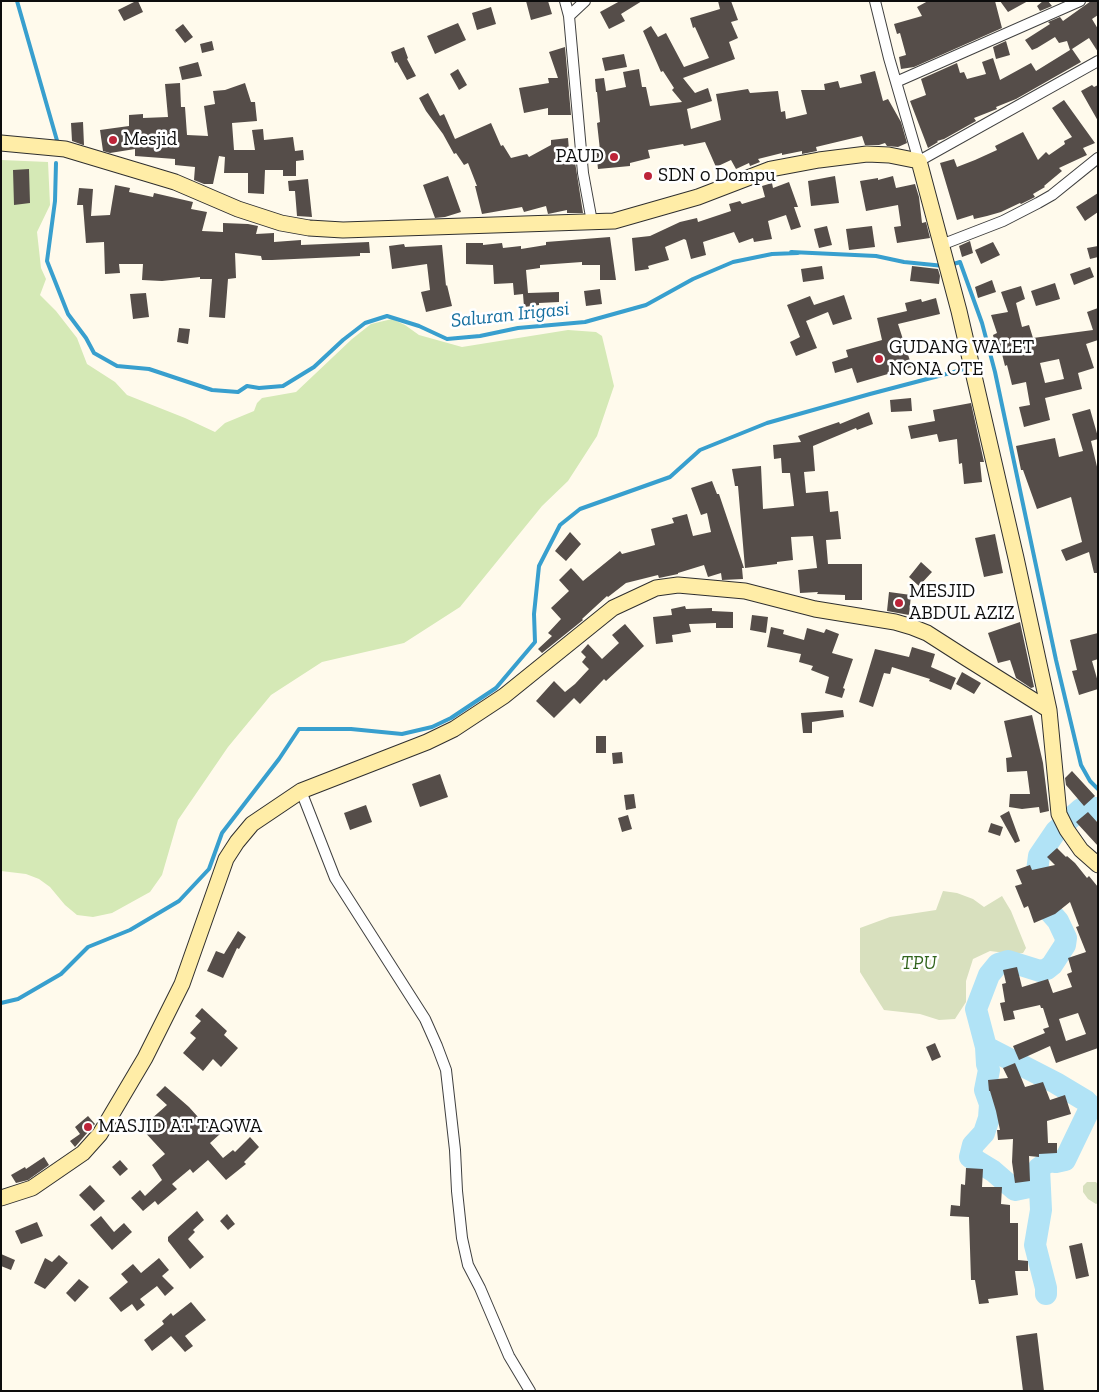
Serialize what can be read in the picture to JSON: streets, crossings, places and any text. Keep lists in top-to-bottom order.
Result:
{
  "water": ["Saluran Irigasi"],
  "parks": ["TPU"],
  "places": [
    "Mesjid",
    "PAUD",
    "SDN 0 Dompu",
    "GUDANG WALET NONA OTE",
    "MESJID ABDUL AZIZ",
    "MASJID AT TAQWA"
  ]
}
